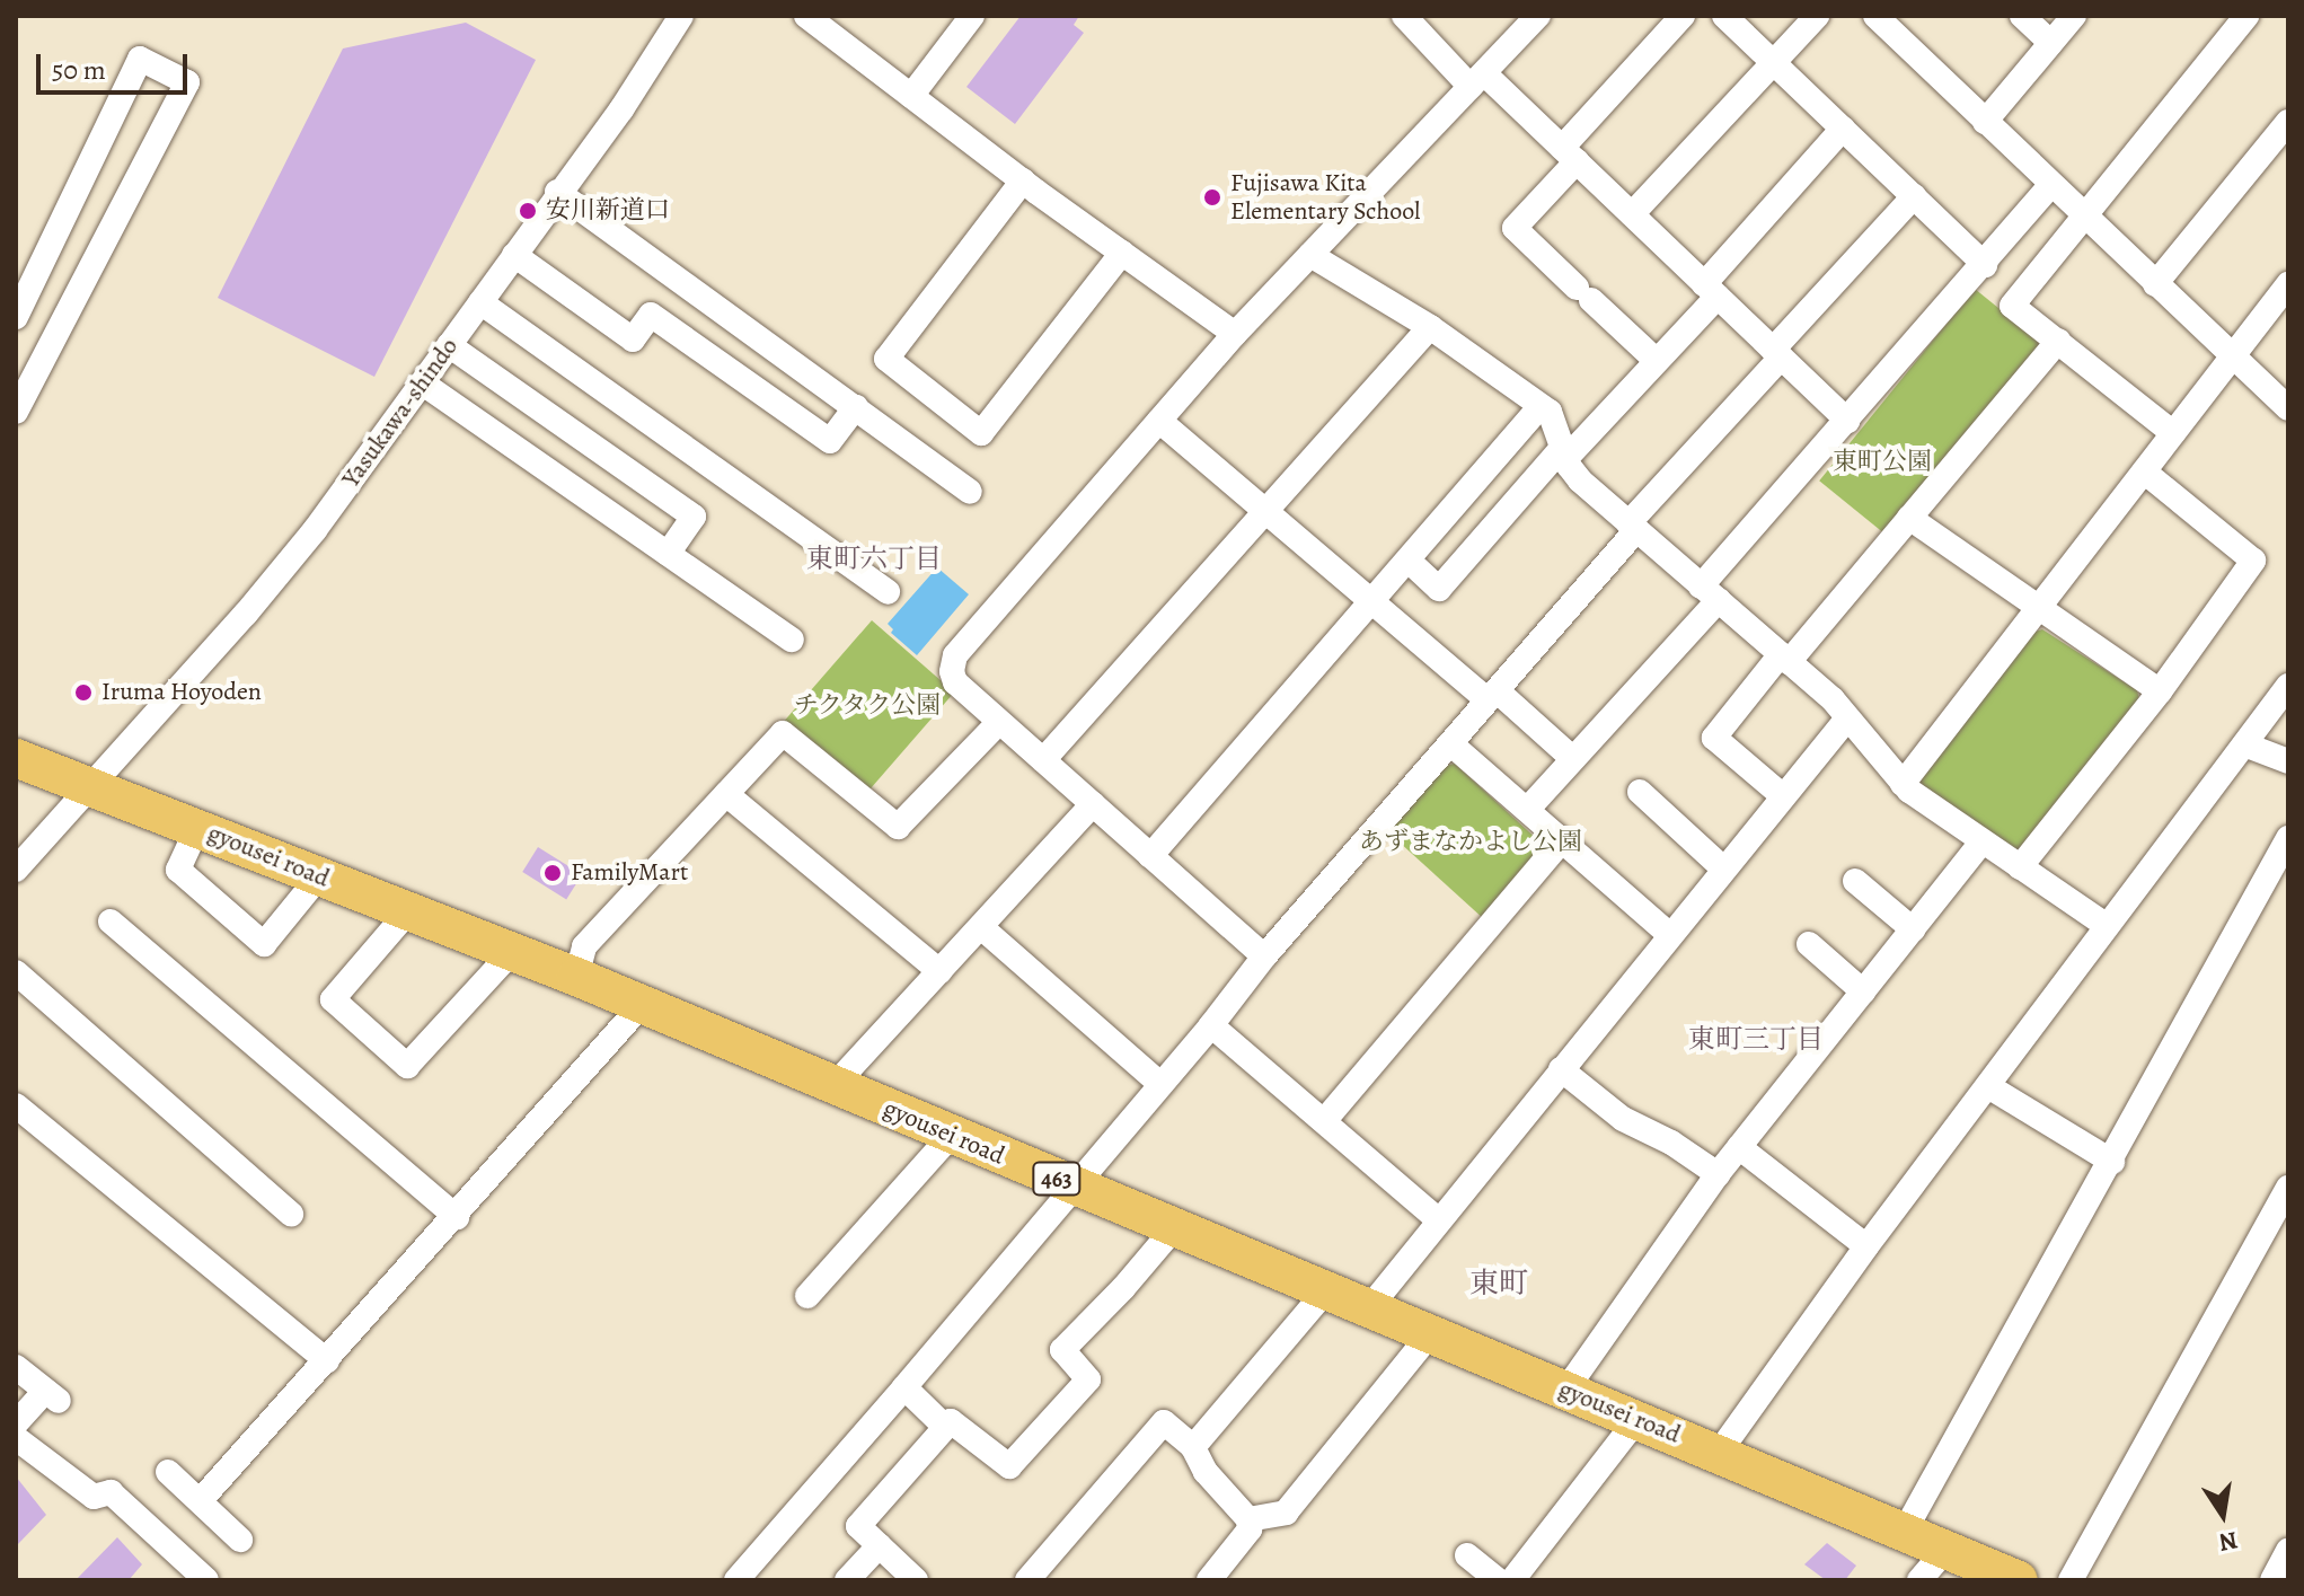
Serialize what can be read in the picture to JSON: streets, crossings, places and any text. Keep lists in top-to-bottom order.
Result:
{
  "streets": {
    "highway": ["gyousei road", "463"],
    "street": ["Yasukawa-shindo"]
  },
  "crossings": [
    ["Yasukawa-shindo", "gyousei road"]
  ],
  "districts": ["東町六丁目", "東町三丁目", "東町"],
  "parks": ["東町公園", "チクタク公園", "あずまなかよし公園"],
  "places": [
    "Fujisawa Kita Elementary School",
    "安川新道口",
    "Iruma Hoyoden",
    "FamilyMart"
  ],
  "scale_bar": "50 m",
  "north": "bottom"
}
